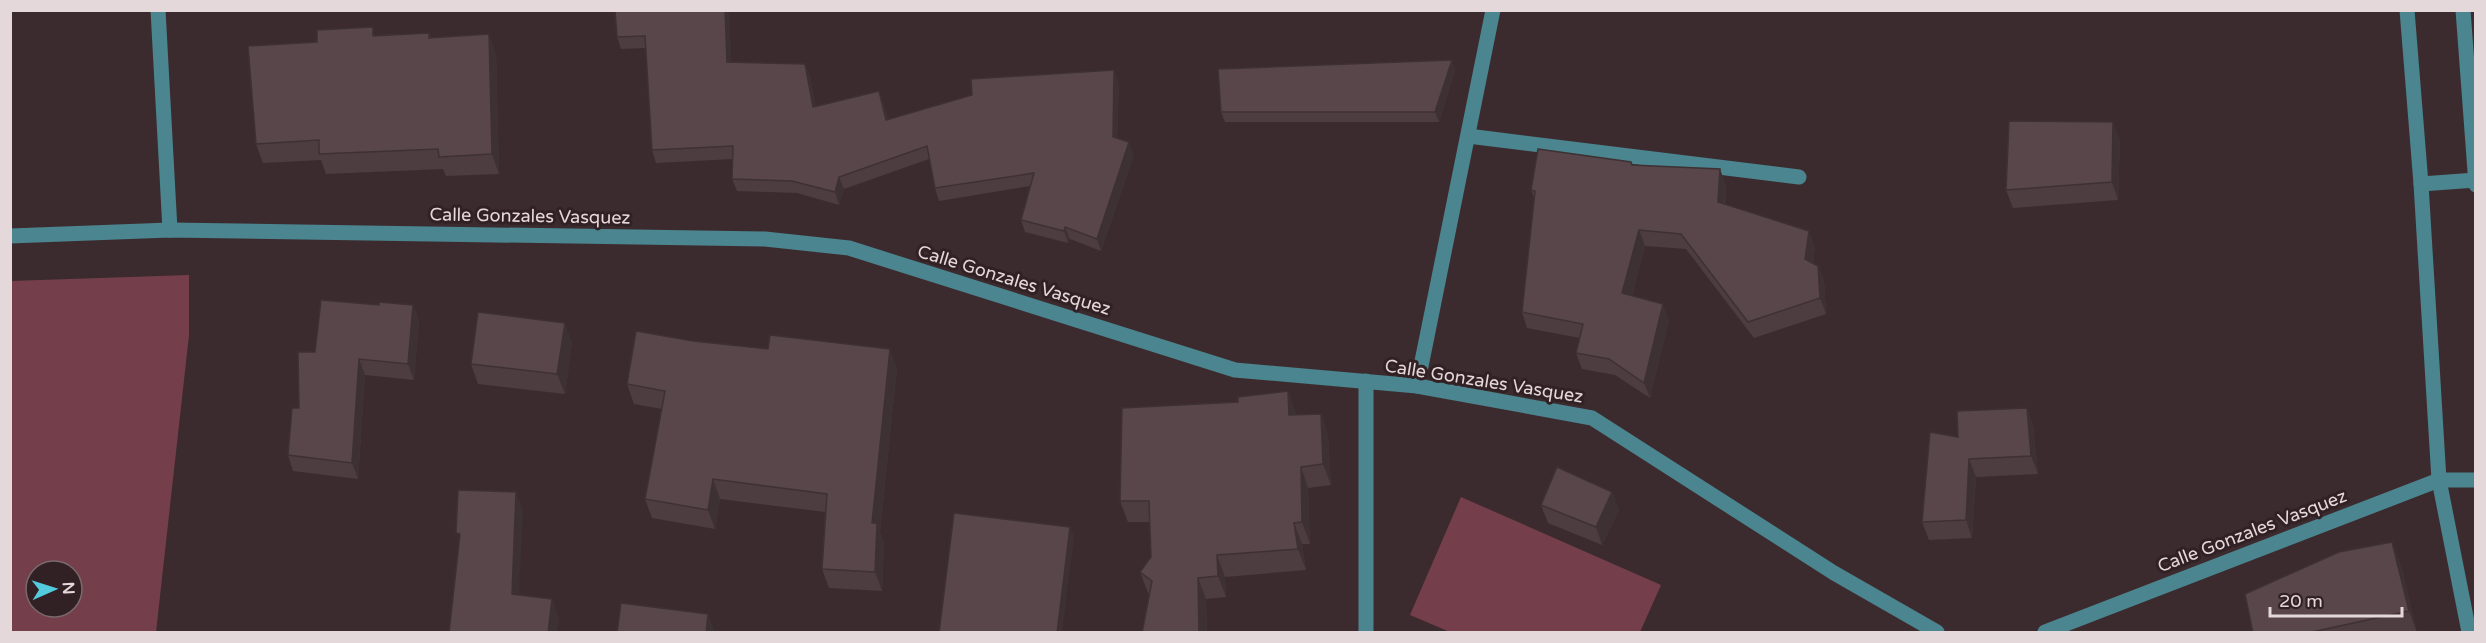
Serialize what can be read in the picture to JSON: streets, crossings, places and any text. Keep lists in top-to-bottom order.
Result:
{
  "streets": {
    "street": ["Calle Gonzales Vasquez"]
  },
  "scale_bar": "20 m",
  "north": "right"
}
